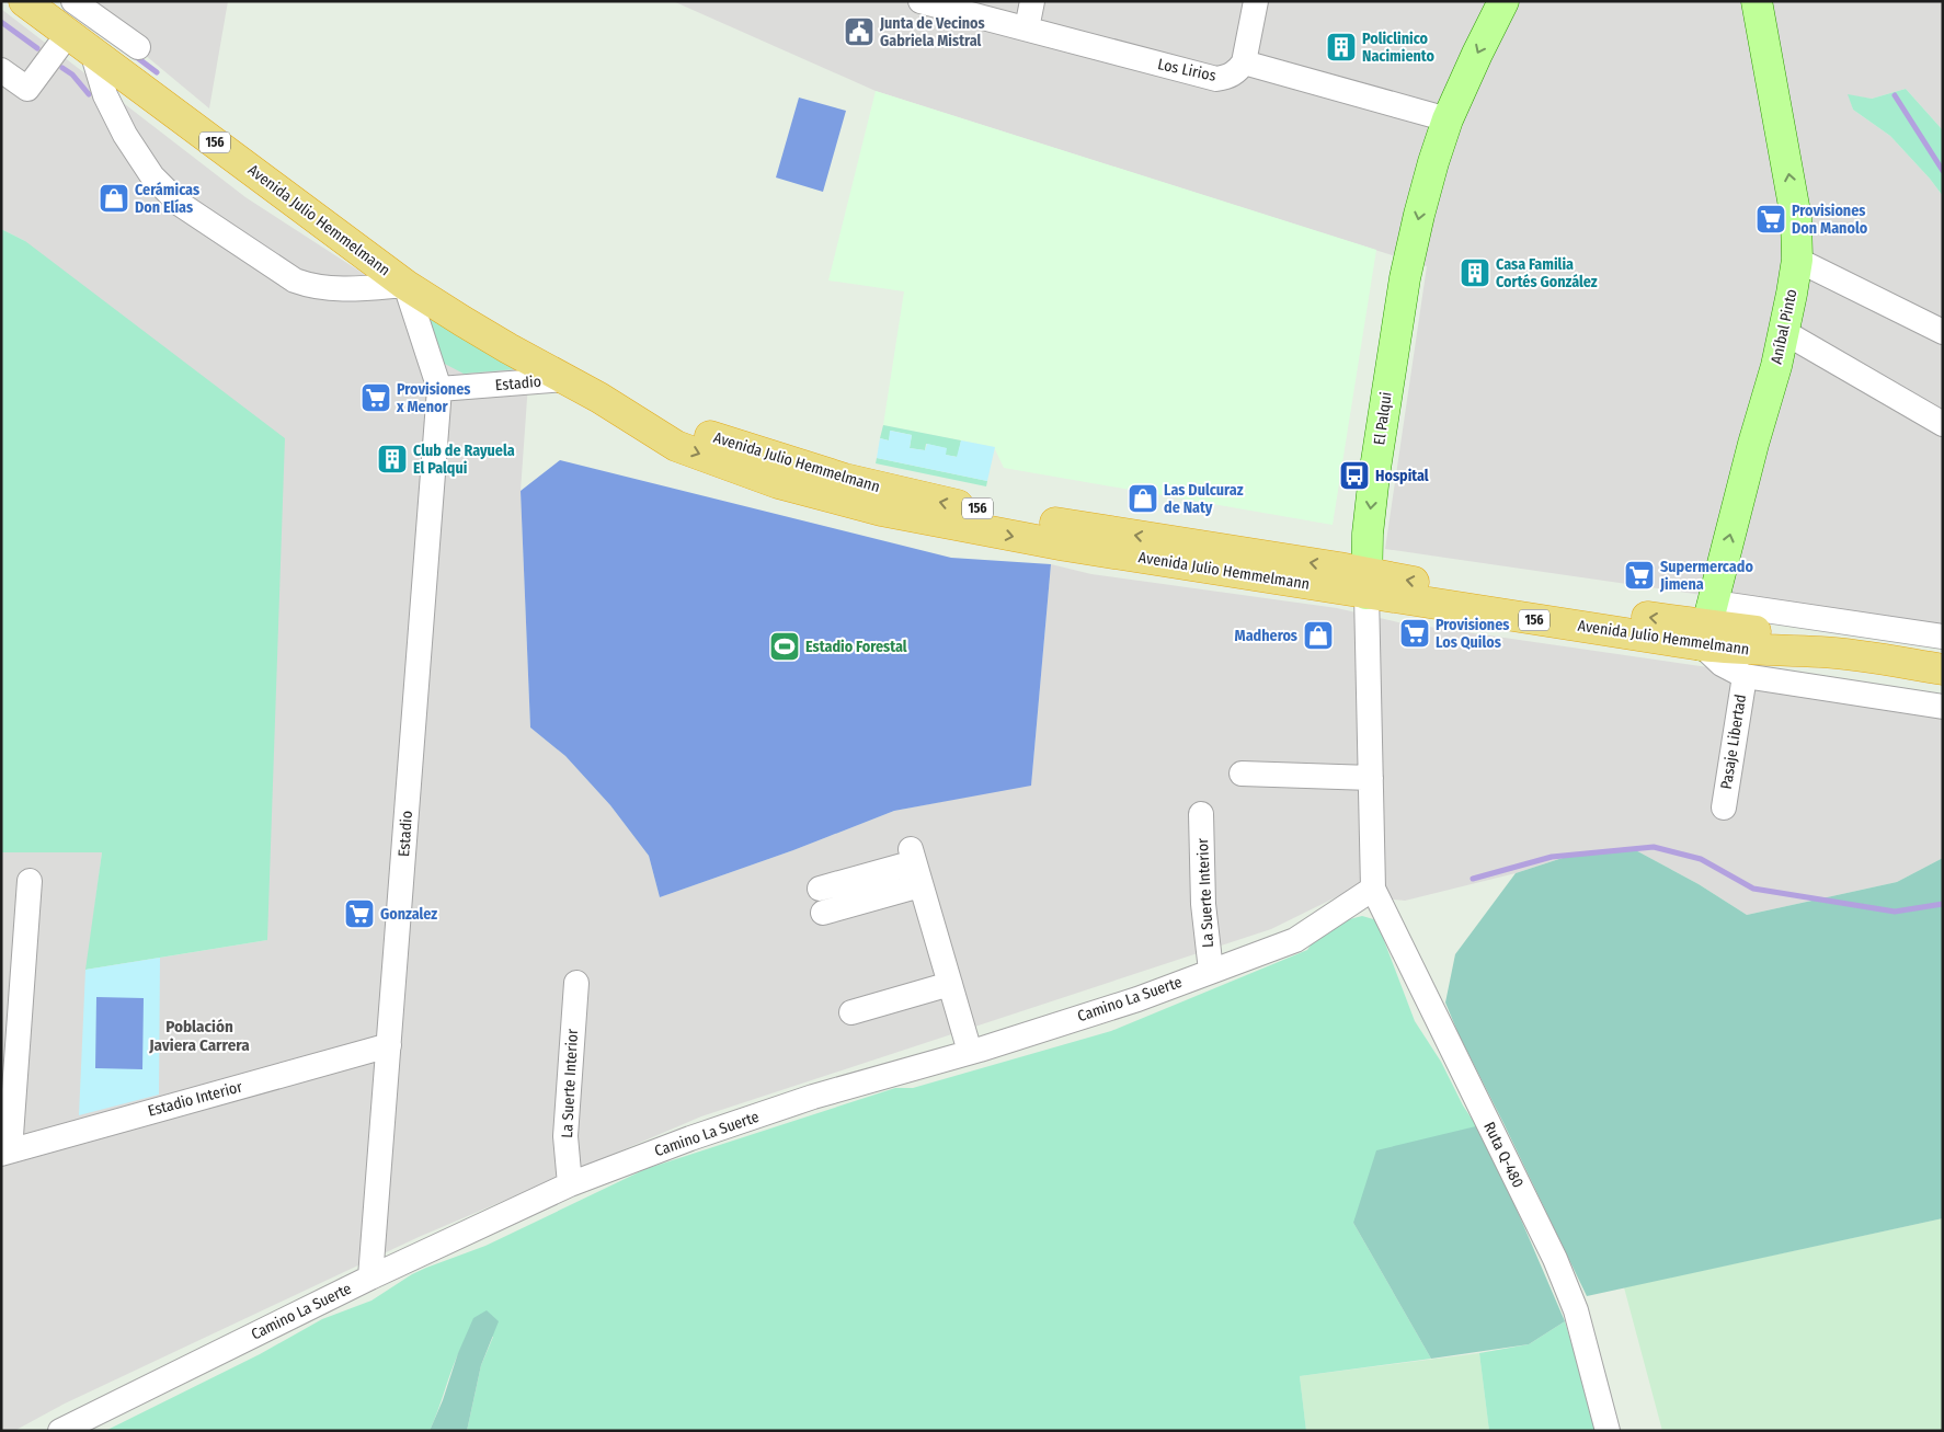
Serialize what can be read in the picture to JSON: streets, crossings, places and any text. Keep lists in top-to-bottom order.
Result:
{
  "streets": {
    "highway": ["156", "Avenida Julio Hemmelmann"],
    "main road": ["Aníbal Pinto", "El Palqui"],
    "street": [
      "Los Lirios",
      "Estadio",
      "Pasaje Libertad",
      "La Suerte Interior",
      "Camino La Suerte",
      "Estadio Interior",
      "Ruta Q-480"
    ]
  },
  "crossings": [
    ["Avenida Julio Hemmelmann", "Aníbal Pinto"],
    ["Avenida Julio Hemmelmann", "Estadio"],
    ["Avenida Julio Hemmelmann", "El Palqui"],
    ["Estadio", "Camino La Suerte"],
    ["Estadio", "Estadio Interior"],
    ["El Palqui", "Camino La Suerte"],
    ["El Palqui", "Ruta Q-480"],
    ["La Suerte Interior", "Camino La Suerte"],
    ["Camino La Suerte", "Ruta Q-480"]
  ],
  "one_way": ["Aníbal Pinto", "El Palqui"],
  "districts": ["Población Javiera Carrera"],
  "places": {
    "public building": ["Junta de Vecinos Gabriela Mistral"],
    "building": ["Policlinico Nacimiento", "Casa Familia Cortés González", "Club de Rayuela El Palqui"],
    "shop": ["Cerámicas Don Elías", "Las Dulcuraz de Naty", "Madheros"],
    "supermarket": [
      "Provisiones Don Manolo",
      "Provisiones x Menor",
      "Supermercado Jimena",
      "Provisiones Los Quilos",
      "Gonzalez"
    ],
    "bus stop": ["Hospital"],
    "sports": ["Estadio Forestal"]
  }
}
